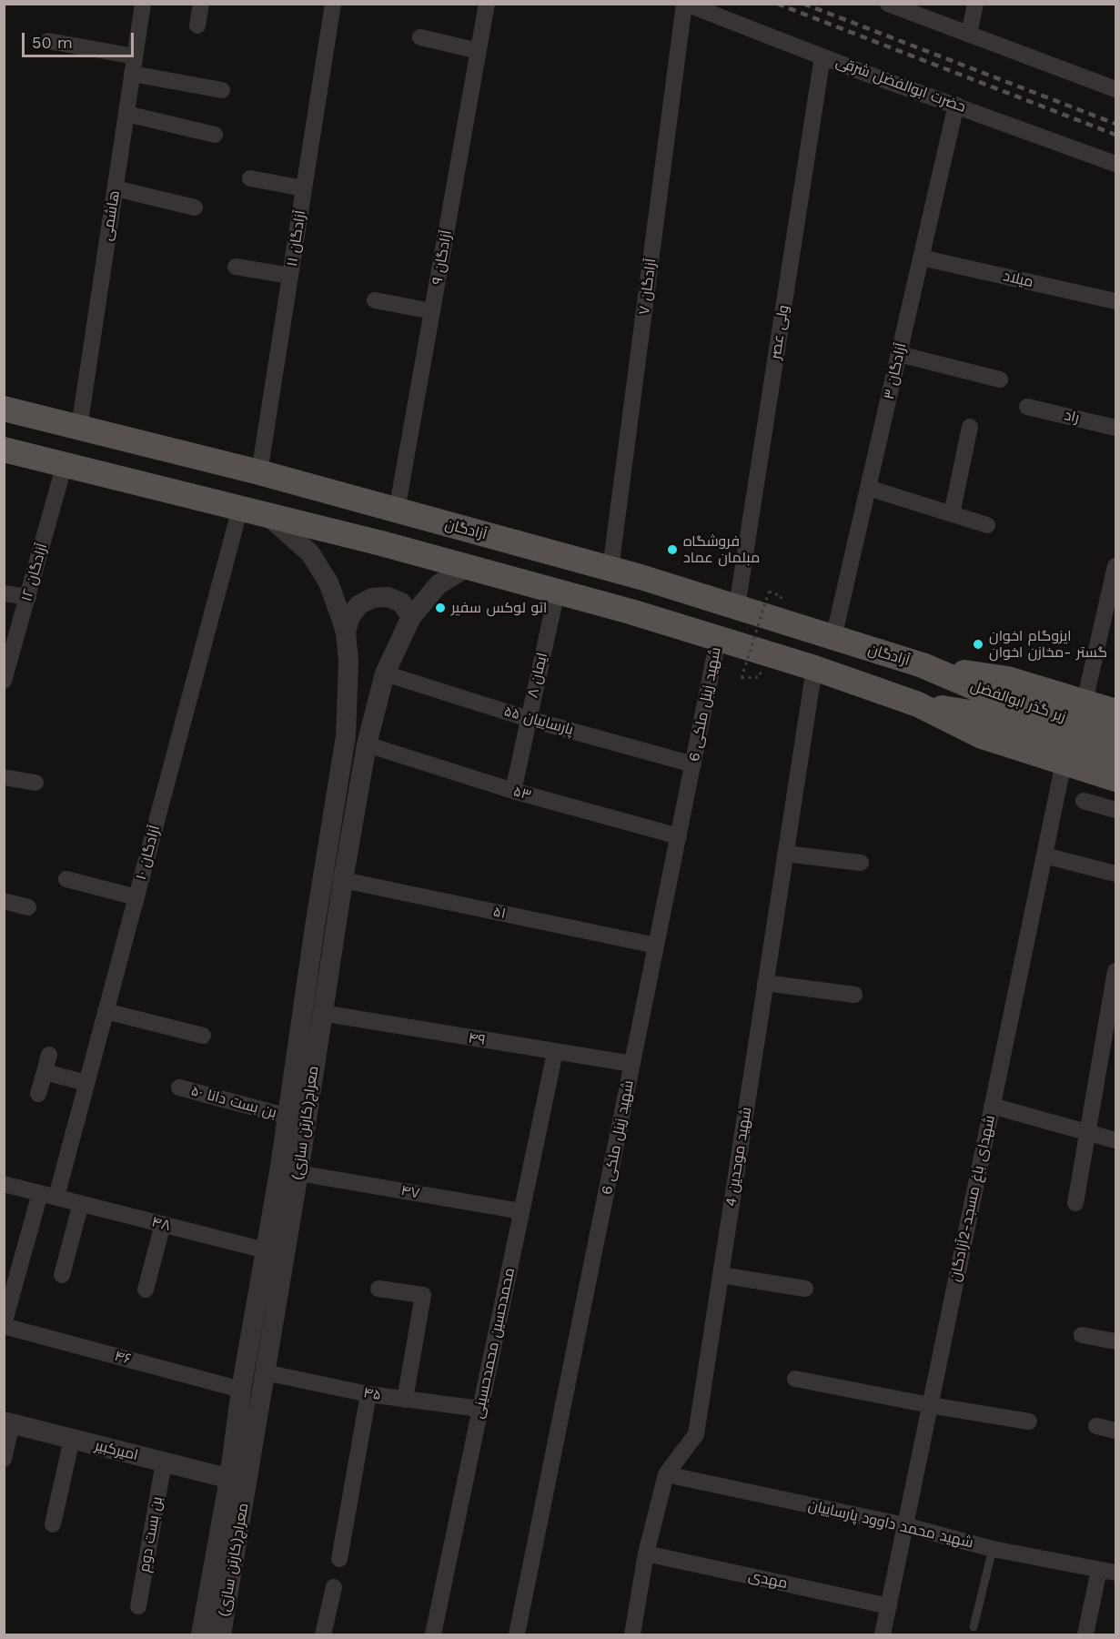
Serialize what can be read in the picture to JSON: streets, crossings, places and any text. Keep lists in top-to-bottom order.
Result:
{
  "streets": {
    "main road": ["آزادگان", "زیر گذر ابوالفضل"],
    "street": [
      "حضرت ابوالفضل شرقی",
      "هاشمی",
      "۱۱ آزادگان",
      "۹ آزادگان",
      "میلاد",
      "۷ آزادگان",
      "ولی عصر",
      "۳ آزادگان",
      "راد",
      "۱۲ آزادگان",
      "۸ ایمان",
      "6 شهید زینل ملکی",
      "پارساییان ۵۵",
      "۵۳",
      "۱۰ آزادگان",
      "۵۱",
      "۴۹",
      "بن بست دانا ۵۰",
      "معراج(کارتن سازی)",
      "4 شهید موحدین",
      "۴۷",
      "شهدای‌ باغ مسجد-2آزادگان",
      "۴۸",
      "محمدحسین محمدحسینی",
      "۴۶",
      "۴۵",
      "امیرکبیر",
      "شهید محمد داوود پارساییان",
      "بن بست دوم",
      "مهدی"
    ]
  },
  "crossings": [
    ["حضرت ابوالفضل شرقی", "۷ آزادگان"],
    ["حضرت ابوالفضل شرقی", "ولی عصر"],
    ["حضرت ابوالفضل شرقی", "۳ آزادگان"],
    ["هاشمی", "آزادگان"],
    ["۱۱ آزادگان", "آزادگان"],
    ["۹ آزادگان", "آزادگان"],
    ["میلاد", "۳ آزادگان"],
    ["۷ آزادگان", "آزادگان"],
    ["ولی عصر", "آزادگان"],
    ["۳ آزادگان", "آزادگان"],
    ["آزادگان", "زیر گذر ابوالفضل"],
    ["۸ ایمان", "پارساییان ۵۵"],
    ["۸ ایمان", "۵۳"],
    ["6 شهید زینل ملکی", "پارساییان ۵۵"],
    ["6 شهید زینل ملکی", "۵۳"],
    ["6 شهید زینل ملکی", "۵۱"],
    ["6 شهید زینل ملکی", "۴۹"],
    ["پارساییان ۵۵", "معراج(کارتن سازی)"],
    ["۵۳", "معراج(کارتن سازی)"],
    ["۱۰ آزادگان", "۴۸"],
    ["۵۱", "معراج(کارتن سازی)"],
    ["۴۹", "معراج(کارتن سازی)"],
    ["۴۹", "محمدحسین محمدحسینی"],
    ["بن بست دانا ۵۰", "معراج(کارتن سازی)"],
    ["معراج(کارتن سازی)", "۴۷"],
    ["معراج(کارتن سازی)", "۴۸"],
    ["معراج(کارتن سازی)", "۴۶"],
    ["معراج(کارتن سازی)", "۴۵"],
    ["معراج(کارتن سازی)", "امیرکبیر"],
    ["4 شهید موحدین", "شهید محمد داوود پارساییان"],
    ["4 شهید موحدین", "مهدی"],
    ["۴۷", "محمدحسین محمدحسینی"],
    ["شهدای‌ باغ مسجد-2آزادگان", "شهید محمد داوود پارساییان"],
    ["شهدای‌ باغ مسجد-2آزادگان", "مهدی"],
    ["محمدحسین محمدحسینی", "۴۵"],
    ["امیرکبیر", "بن بست دوم"]
  ],
  "places": ["فروشگاه مبلمان عماد", "اتو لوکس سفیر", "ایزوگام اخوان گستر -مخازن اخوان"],
  "scale_bar": "50 m"
}
